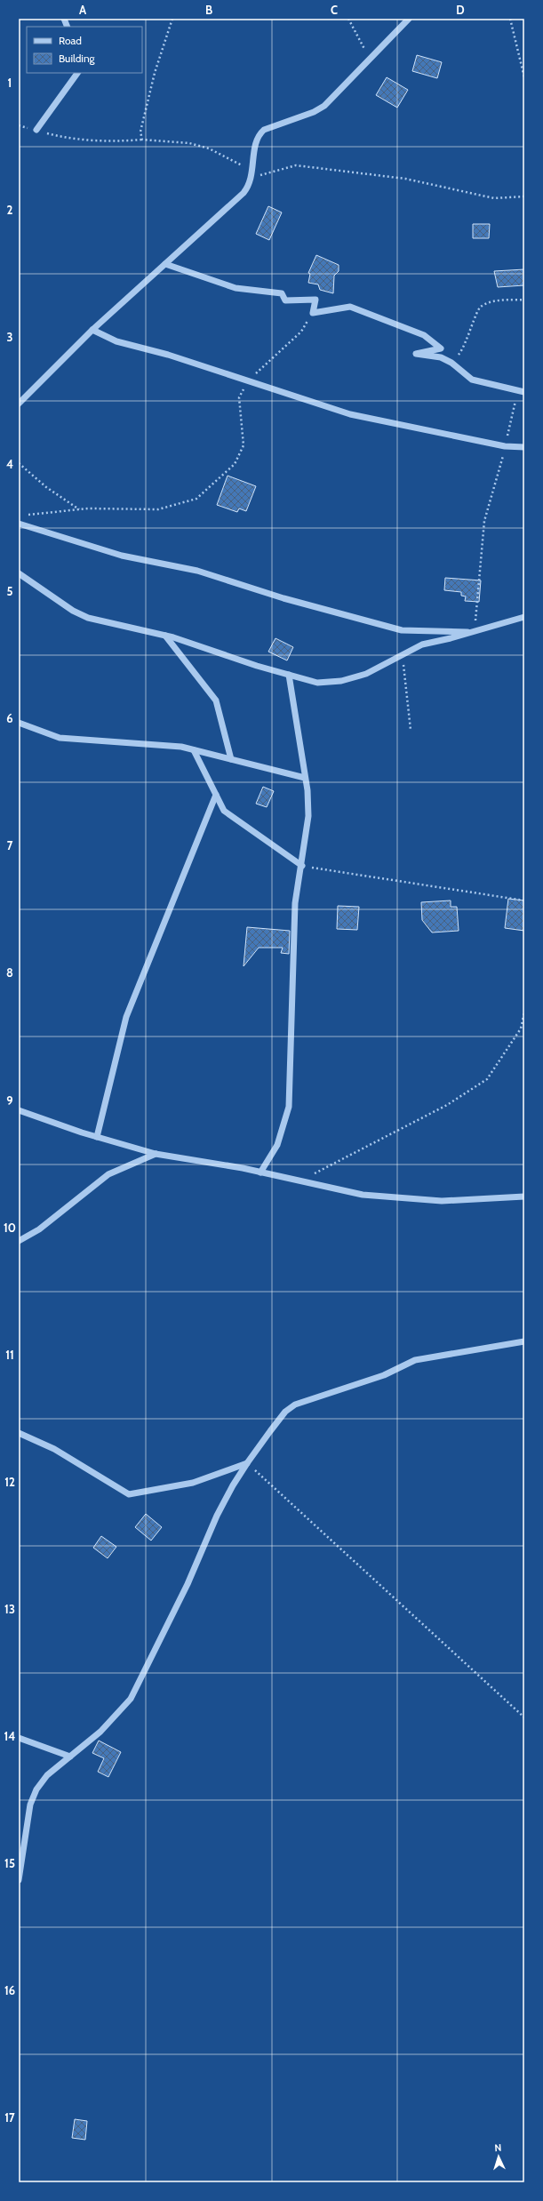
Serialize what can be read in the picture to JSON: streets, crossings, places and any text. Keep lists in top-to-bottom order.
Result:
{
  "legend": ["Road", "Building"],
  "north": "top",
  "grid": {
    "columns": [
      "A",
      "B",
      "C",
      "D"
    ],
    "rows": [
      "1",
      "2",
      "3",
      "4",
      "5",
      "6",
      "7",
      "8",
      "9",
      "10",
      "11",
      "12",
      "13",
      "14",
      "15",
      "16",
      "17"
    ]
  }
}
